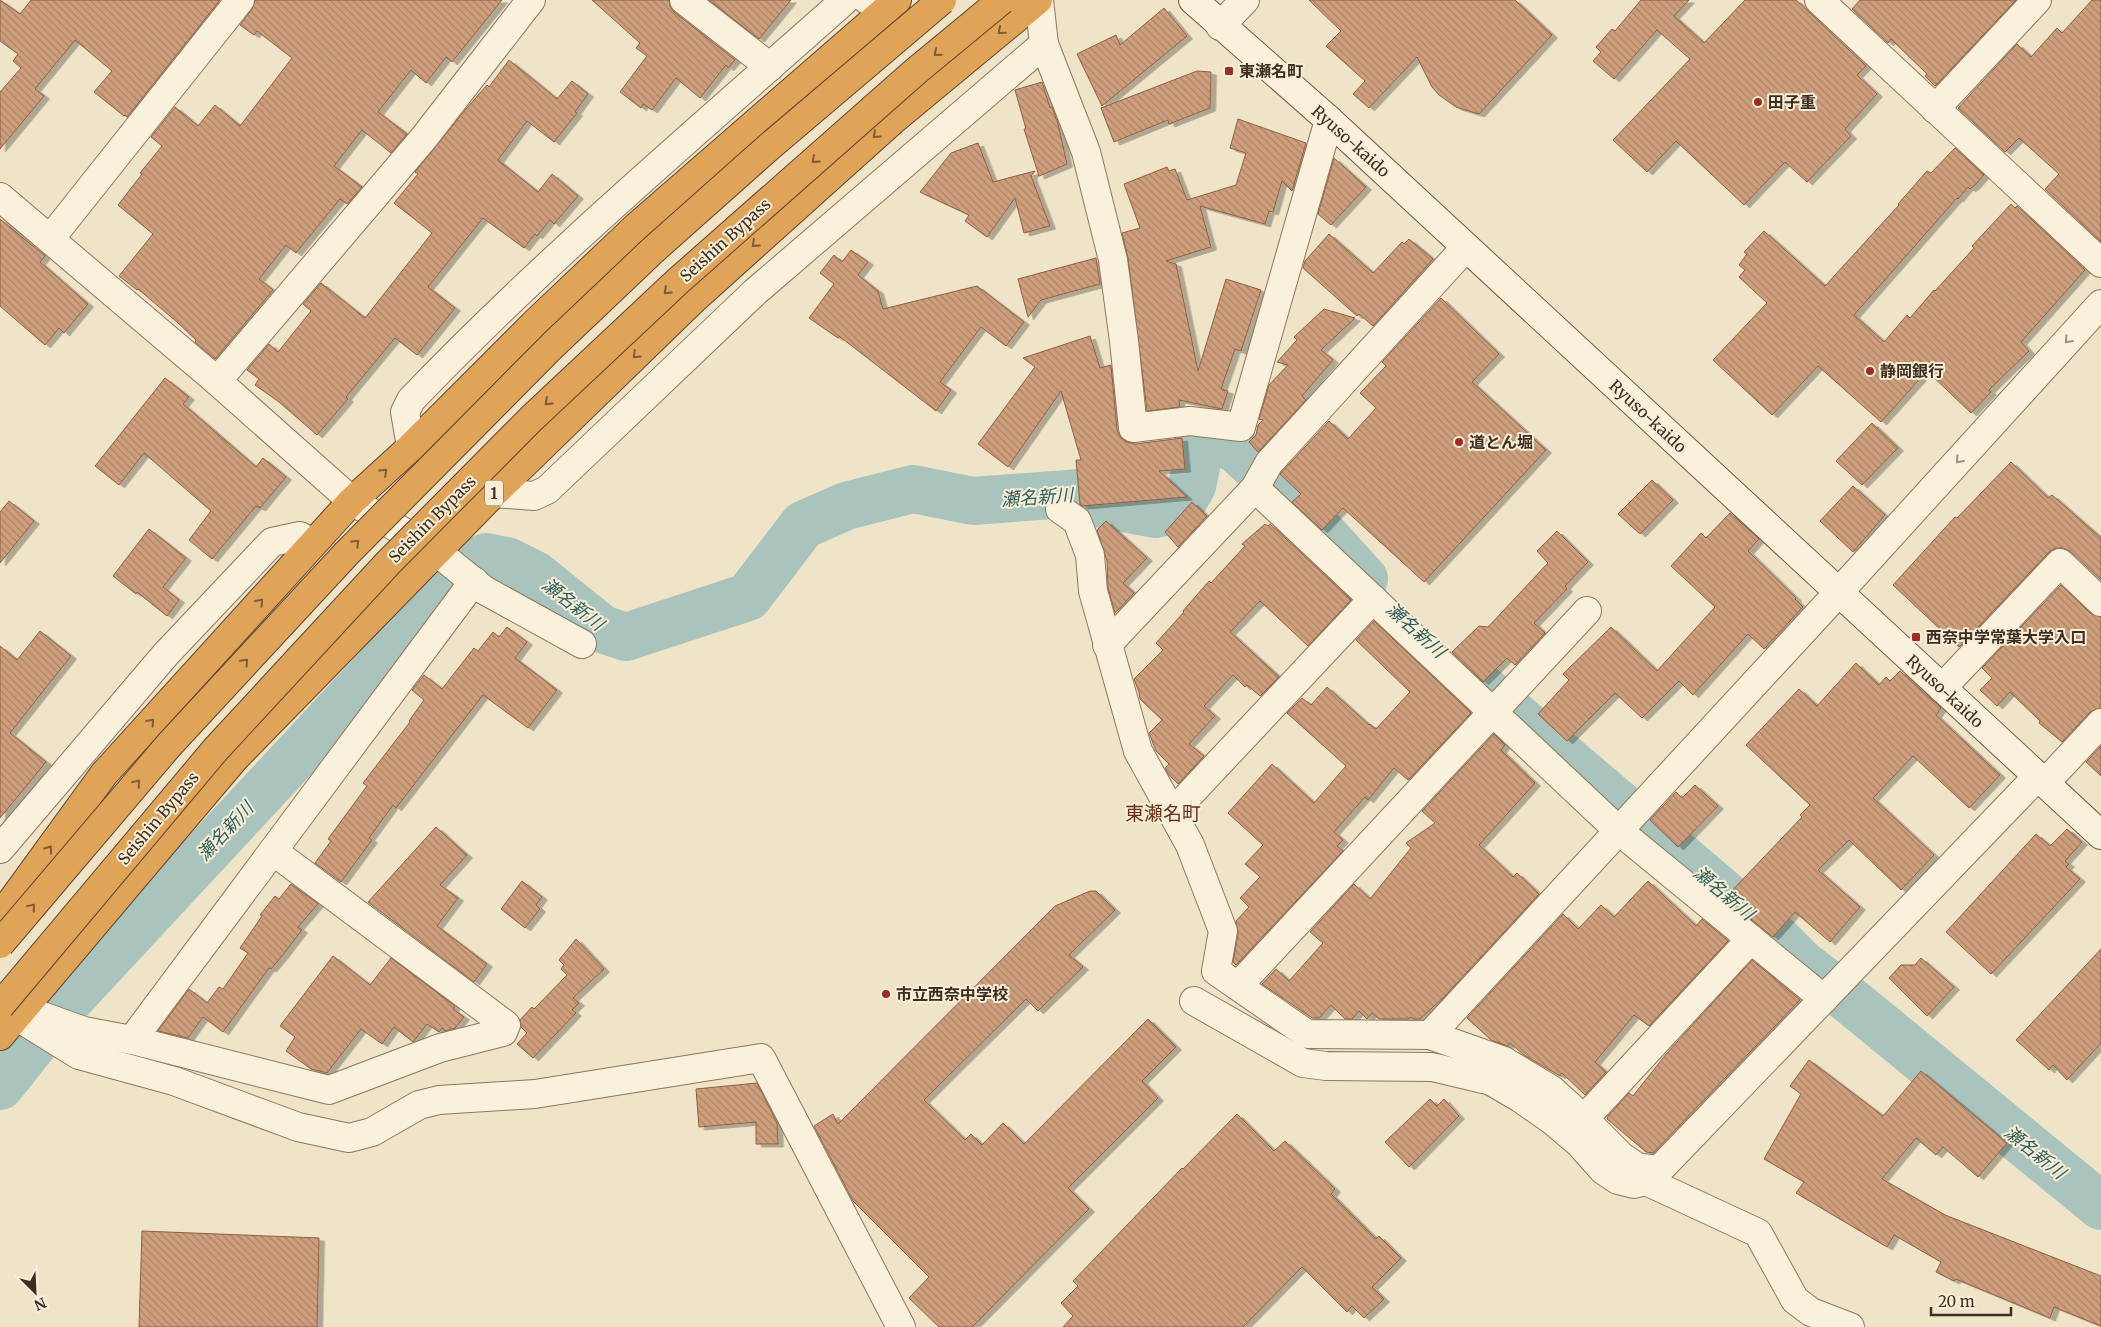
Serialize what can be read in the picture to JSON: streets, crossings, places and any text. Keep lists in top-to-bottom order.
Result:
{
  "streets": {
    "highway": ["Seishin Bypass", "1"],
    "street": ["Ryuso-kaido"]
  },
  "crossings": [
    ["Seishin Bypass", "1"]
  ],
  "districts": ["東瀬名町"],
  "water": ["瀬名新川"],
  "places": {
    "transit": ["東瀬名町", "西奈中学常葉大学入口"],
    "other": [
      "田子重",
      "静岡銀行",
      "道とん堀",
      "市立西奈中学校"
    ]
  },
  "scale_bar": "20 m",
  "north": "bottom right"
}
